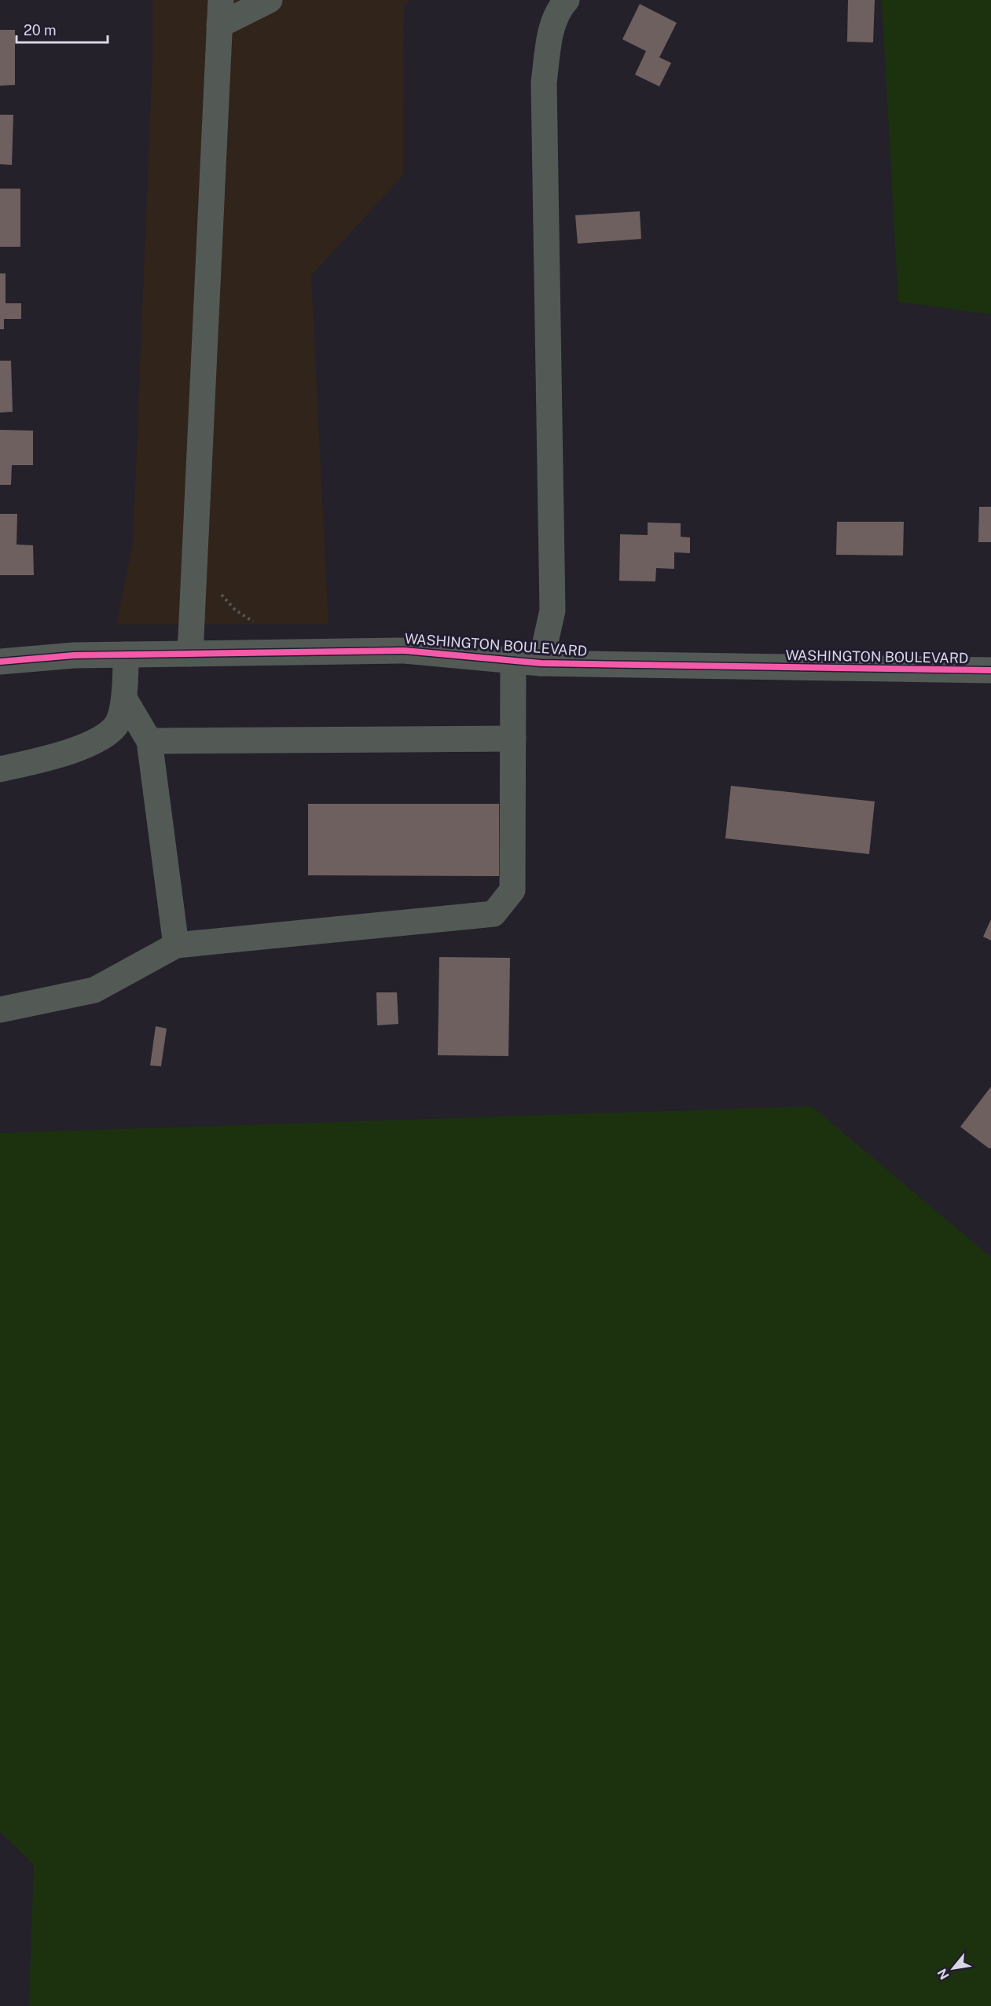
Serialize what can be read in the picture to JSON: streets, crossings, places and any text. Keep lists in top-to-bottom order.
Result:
{
  "streets": {
    "street": ["WASHINGTON BOULEVARD"]
  },
  "scale_bar": "20 m",
  "north": "bottom left"
}
